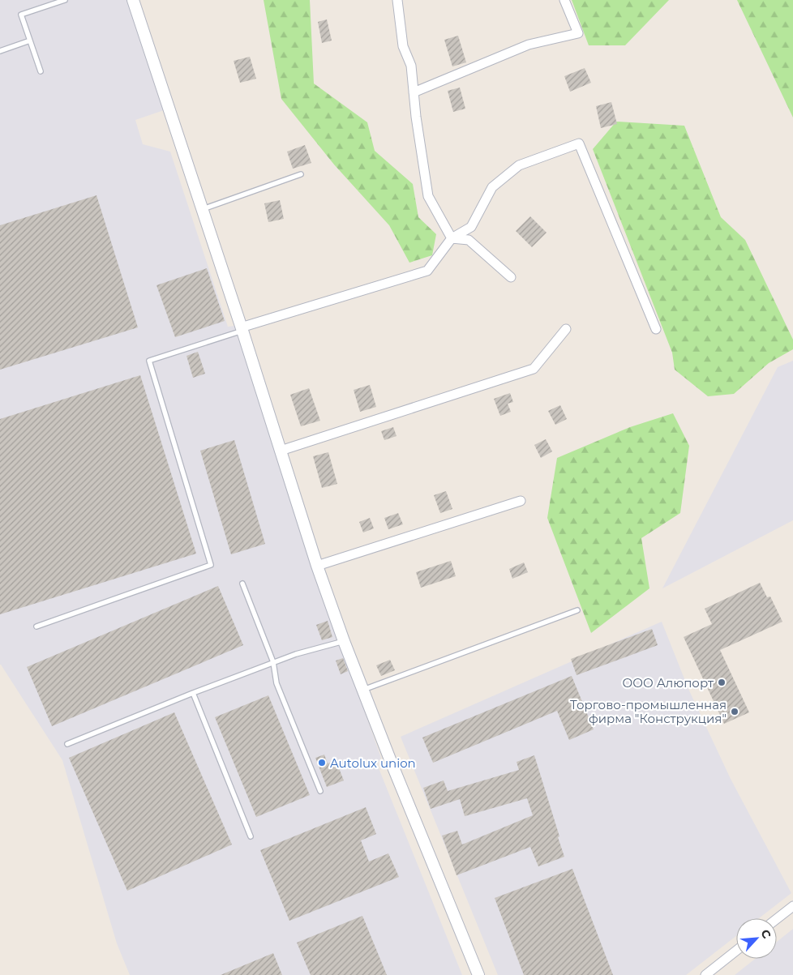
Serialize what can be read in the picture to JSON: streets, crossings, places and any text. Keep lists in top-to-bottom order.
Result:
{
  "places": ["ООО Алюпорт", "Торгово-промышленная фирма \"Конструкция\"", "Autolux union"],
  "north": "top right"
}
